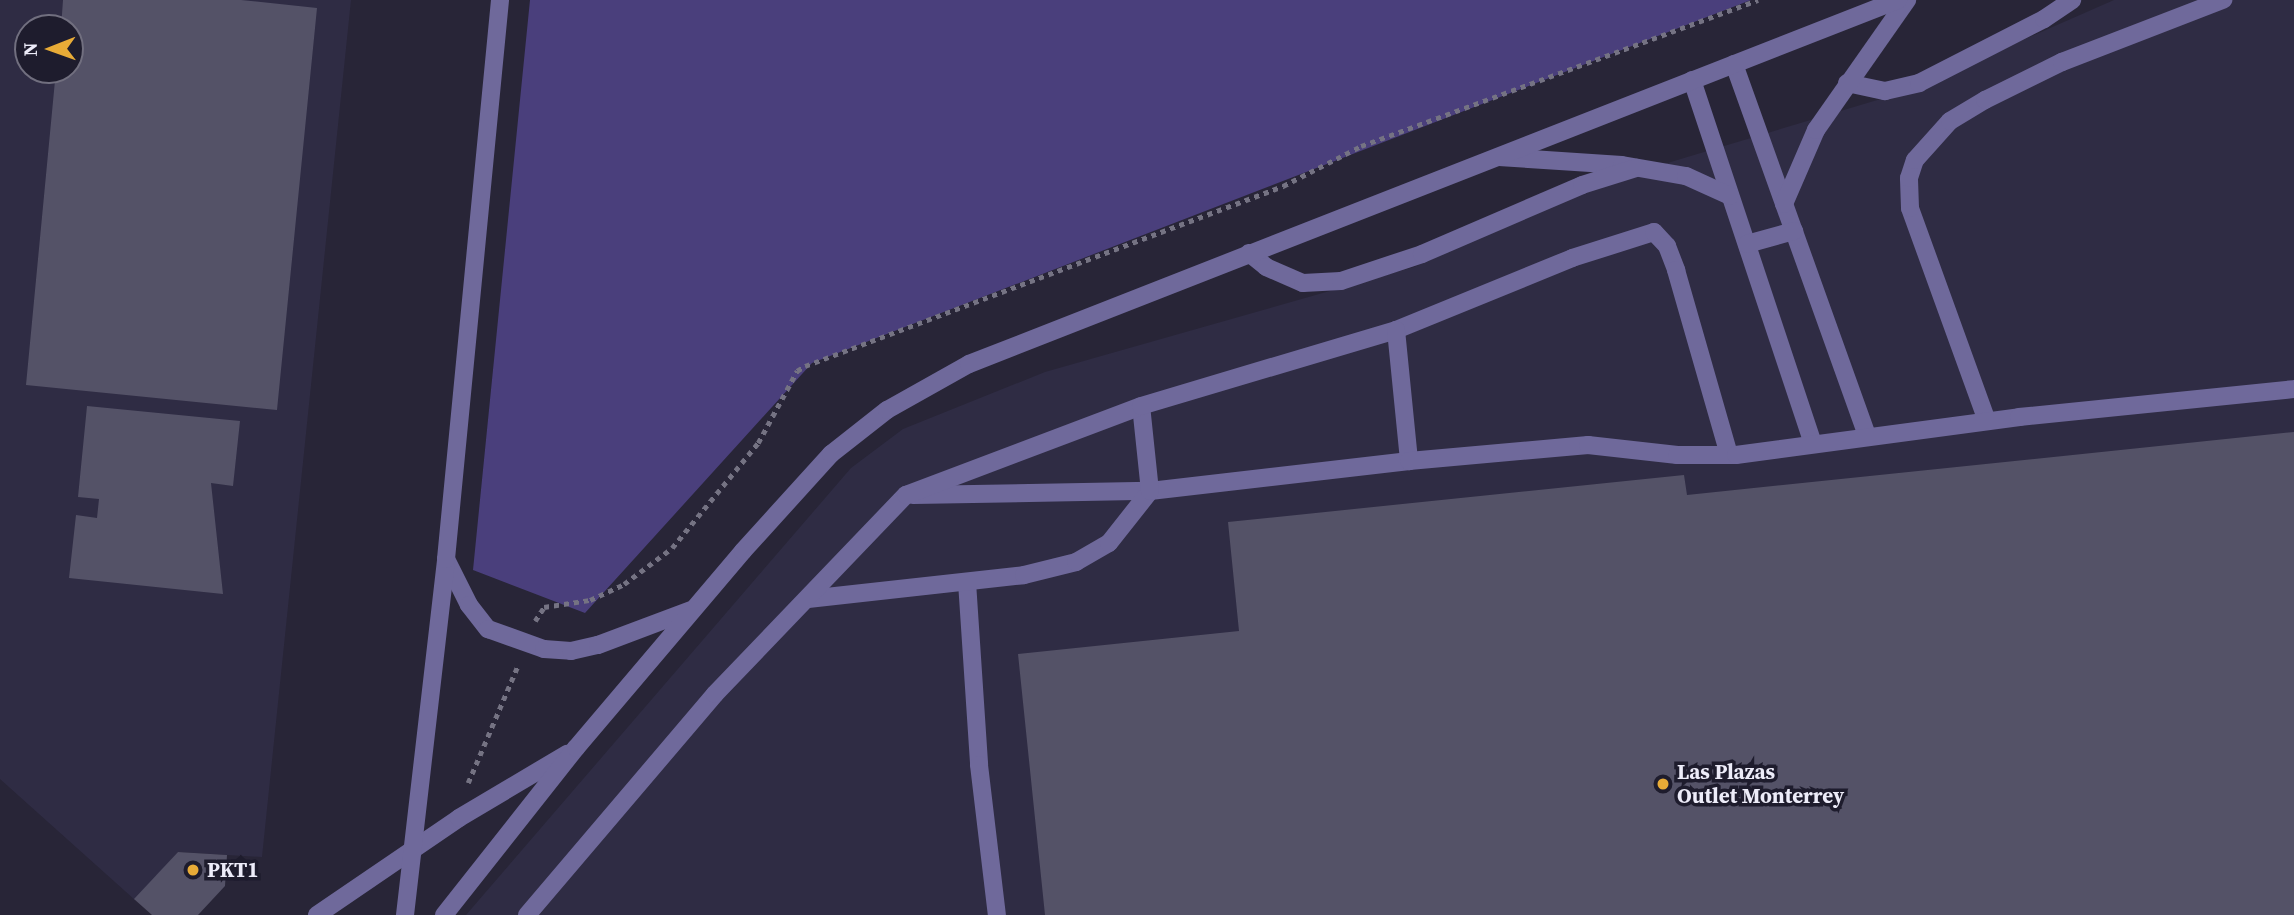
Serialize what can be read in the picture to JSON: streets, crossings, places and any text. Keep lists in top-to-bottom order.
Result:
{
  "places": ["Las Plazas Outlet Monterrey", "PKT1"],
  "north": "left"
}
